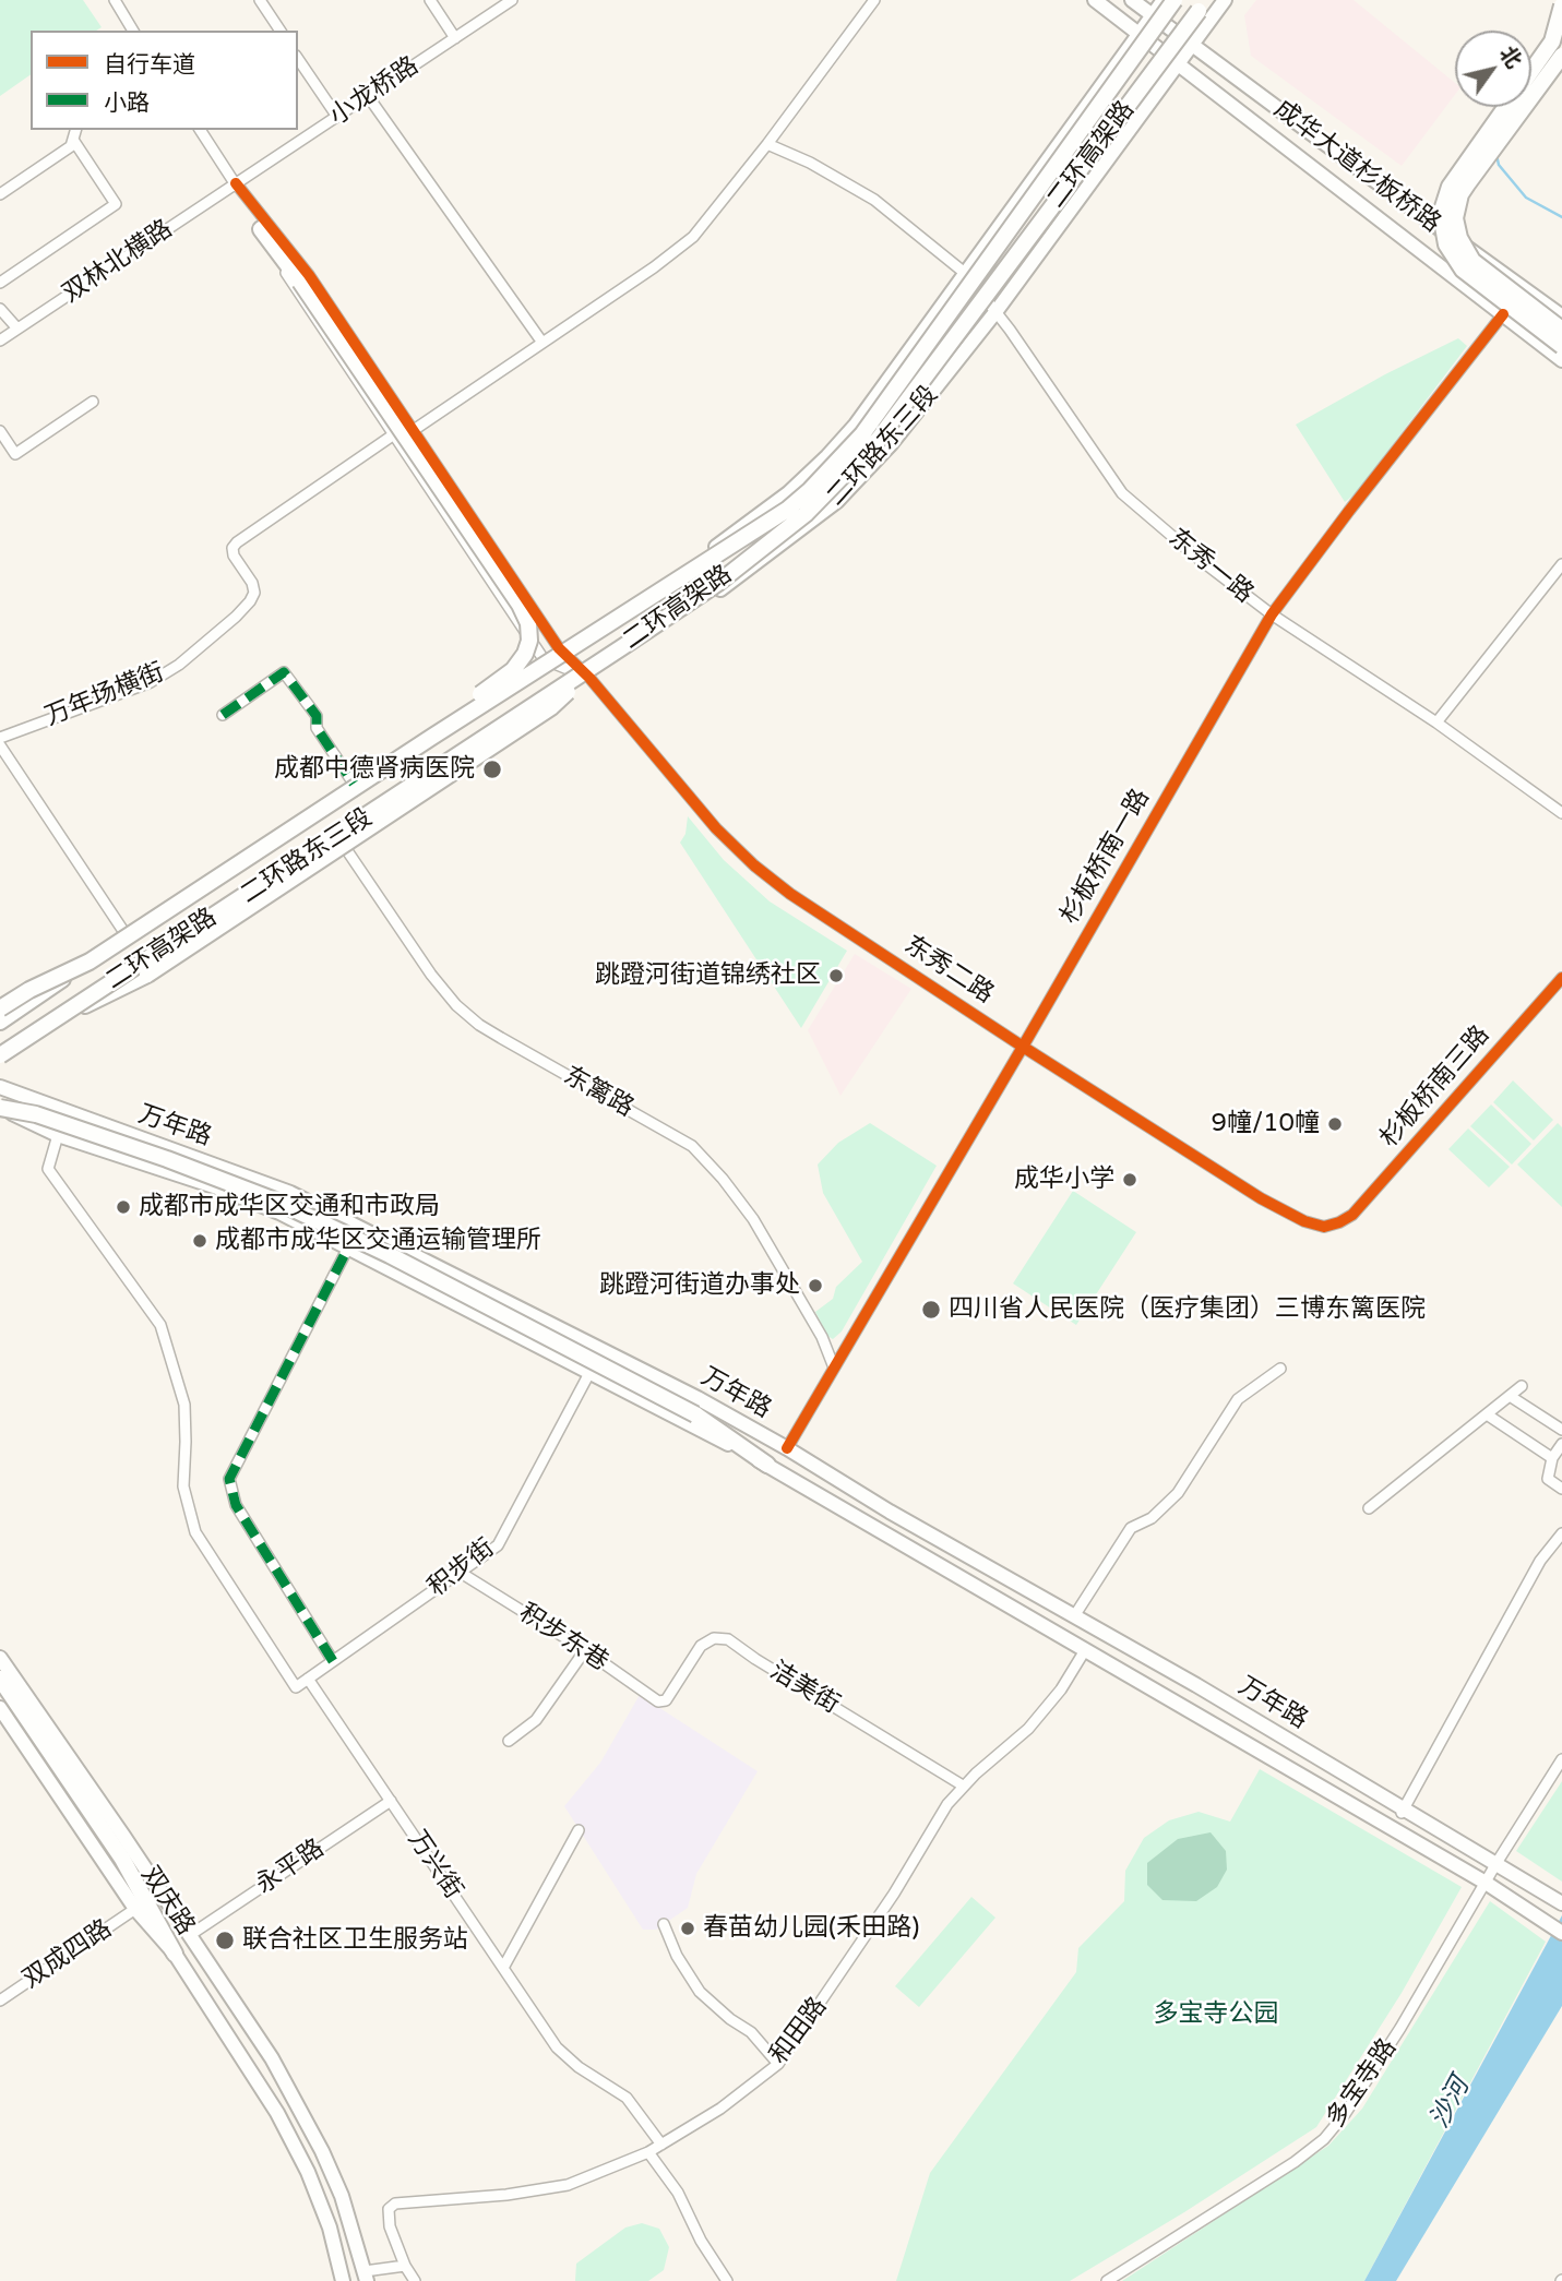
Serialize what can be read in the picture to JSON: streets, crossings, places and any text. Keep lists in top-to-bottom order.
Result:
{
  "streets": {
    "highway": ["二环高架路"],
    "main road": [
      "成华大道杉板桥路",
      "二环路东三段",
      "万年路",
      "双庆路"
    ],
    "street": [
      "小龙桥路",
      "双林北横路",
      "东秀一路",
      "万年场横街",
      "杉板桥南一路",
      "东秀二路",
      "杉板桥南三路",
      "东篱路",
      "积步街",
      "积步东巷",
      "洁美街",
      "万兴街",
      "永平路",
      "双成四路",
      "和田路",
      "多宝寺路"
    ]
  },
  "crossings": [
    ["小龙桥路", "双林北横路"],
    ["小龙桥路", "东秀二路"],
    ["二环高架路", "二环路东三段"],
    ["二环高架路", "东秀二路"],
    ["成华大道杉板桥路", "二环路东三段"],
    ["成华大道杉板桥路", "杉板桥南一路"],
    ["双林北横路", "东秀二路"],
    ["二环路东三段", "东秀一路"],
    ["二环路东三段", "东秀二路"],
    ["二环路东三段", "东篱路"],
    ["东秀一路", "杉板桥南一路"],
    ["杉板桥南一路", "东秀二路"],
    ["杉板桥南一路", "东篱路"],
    ["杉板桥南一路", "万年路"],
    ["东秀二路", "杉板桥南三路"],
    ["万年路", "积步街"],
    ["万年路", "和田路"],
    ["万年路", "多宝寺路"],
    ["积步街", "积步东巷"],
    ["积步街", "万兴街"],
    ["积步东巷", "洁美街"],
    ["洁美街", "和田路"],
    ["万兴街", "永平路"],
    ["万兴街", "和田路"],
    ["永平路", "双庆路"],
    ["双庆路", "双成四路"]
  ],
  "water": ["沙河"],
  "parks": ["多宝寺公园"],
  "places": [
    "成都中德肾病医院",
    "跳蹬河街道锦绣社区",
    "9幢/10幢",
    "成华小学",
    "成都市成华区交通和市政局",
    "成都市成华区交通运输管理所",
    "跳蹬河街道办事处",
    "四川省人民医院（医疗集团）三博东篱医院",
    "春苗幼儿园(禾田路)",
    "联合社区卫生服务站"
  ],
  "legend": ["自行车道", "小路"],
  "north": "top right"
}
